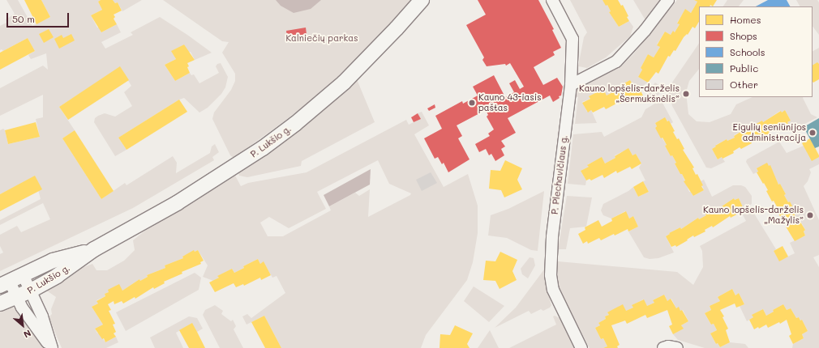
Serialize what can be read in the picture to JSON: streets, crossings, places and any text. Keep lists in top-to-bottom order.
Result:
{
  "streets": {
    "main road": ["P. Lukšio g."],
    "street": ["P. Plechavičiaus g."]
  },
  "parks": ["Kalniečių parkas"],
  "places": [
    "Kauno lopšelis-darželis „Šermukšnėlis“",
    "Kauno 43-iasis paštas",
    "Eigulių seniūnijos administracija",
    "Kauno lopšelis-darželis „Mažylis“"
  ],
  "legend": [
    "Homes",
    "Shops",
    "Schools",
    "Public",
    "Other"
  ],
  "scale_bar": "50 m",
  "north": "bottom right"
}
